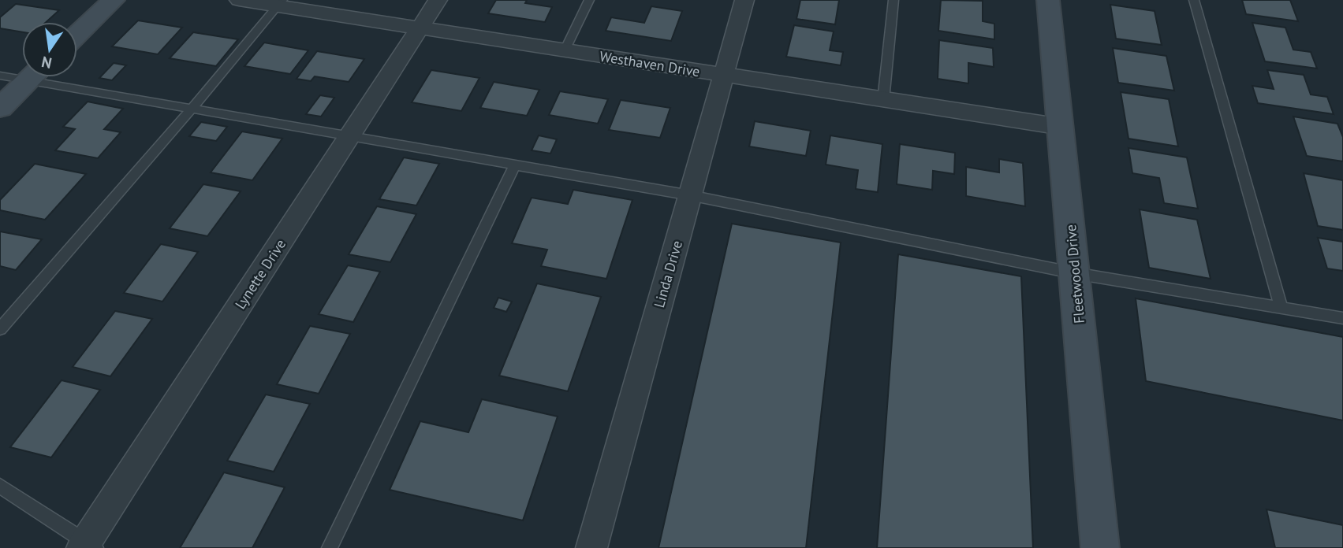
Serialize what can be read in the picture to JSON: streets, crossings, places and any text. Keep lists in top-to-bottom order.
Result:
{
  "streets": {
    "street": [
      "Westhaven Drive",
      "Lynette Drive",
      "Linda Drive",
      "Fleetwood Drive"
    ]
  },
  "crossings": [
    ["Westhaven Drive", "Lynette Drive"],
    ["Westhaven Drive", "Linda Drive"],
    ["Westhaven Drive", "Fleetwood Drive"]
  ],
  "north": "bottom"
}
